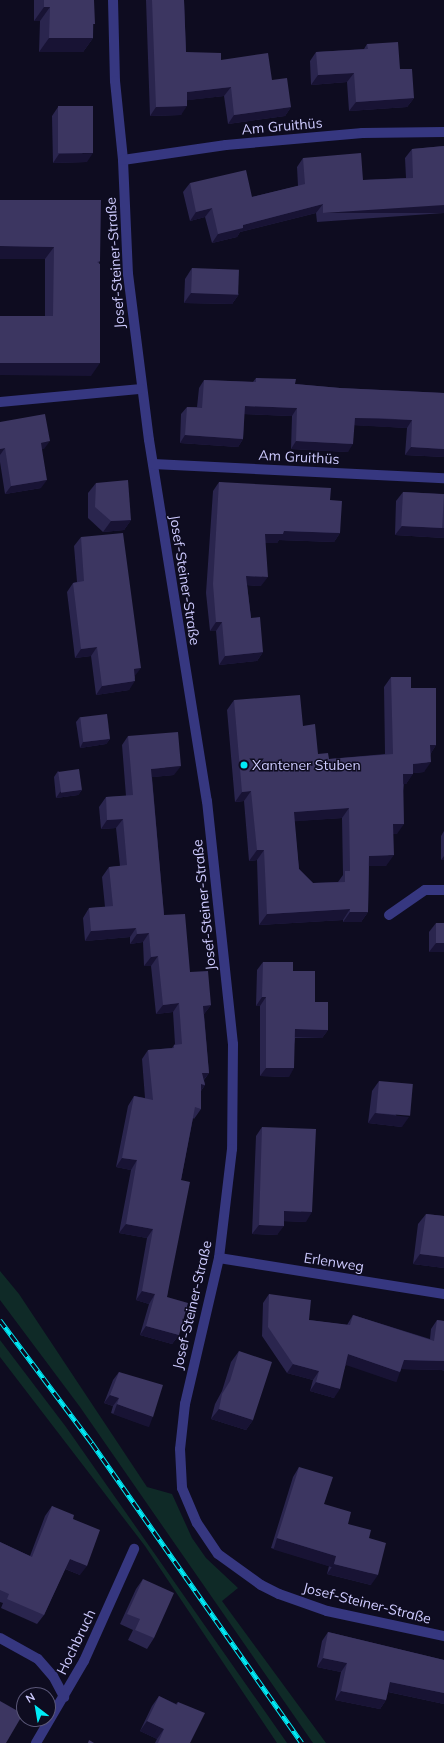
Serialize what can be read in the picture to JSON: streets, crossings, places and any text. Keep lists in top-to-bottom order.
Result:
{
  "streets": {
    "street": [
      "Am Gruithüs",
      "Josef-Steiner-Straße",
      "Erlenweg",
      "Hochbruch"
    ]
  },
  "crossings": [
    ["Am Gruithüs", "Josef-Steiner-Straße"],
    ["Josef-Steiner-Straße", "Erlenweg"]
  ],
  "places": ["Xantener Stuben"],
  "north": "top left"
}
